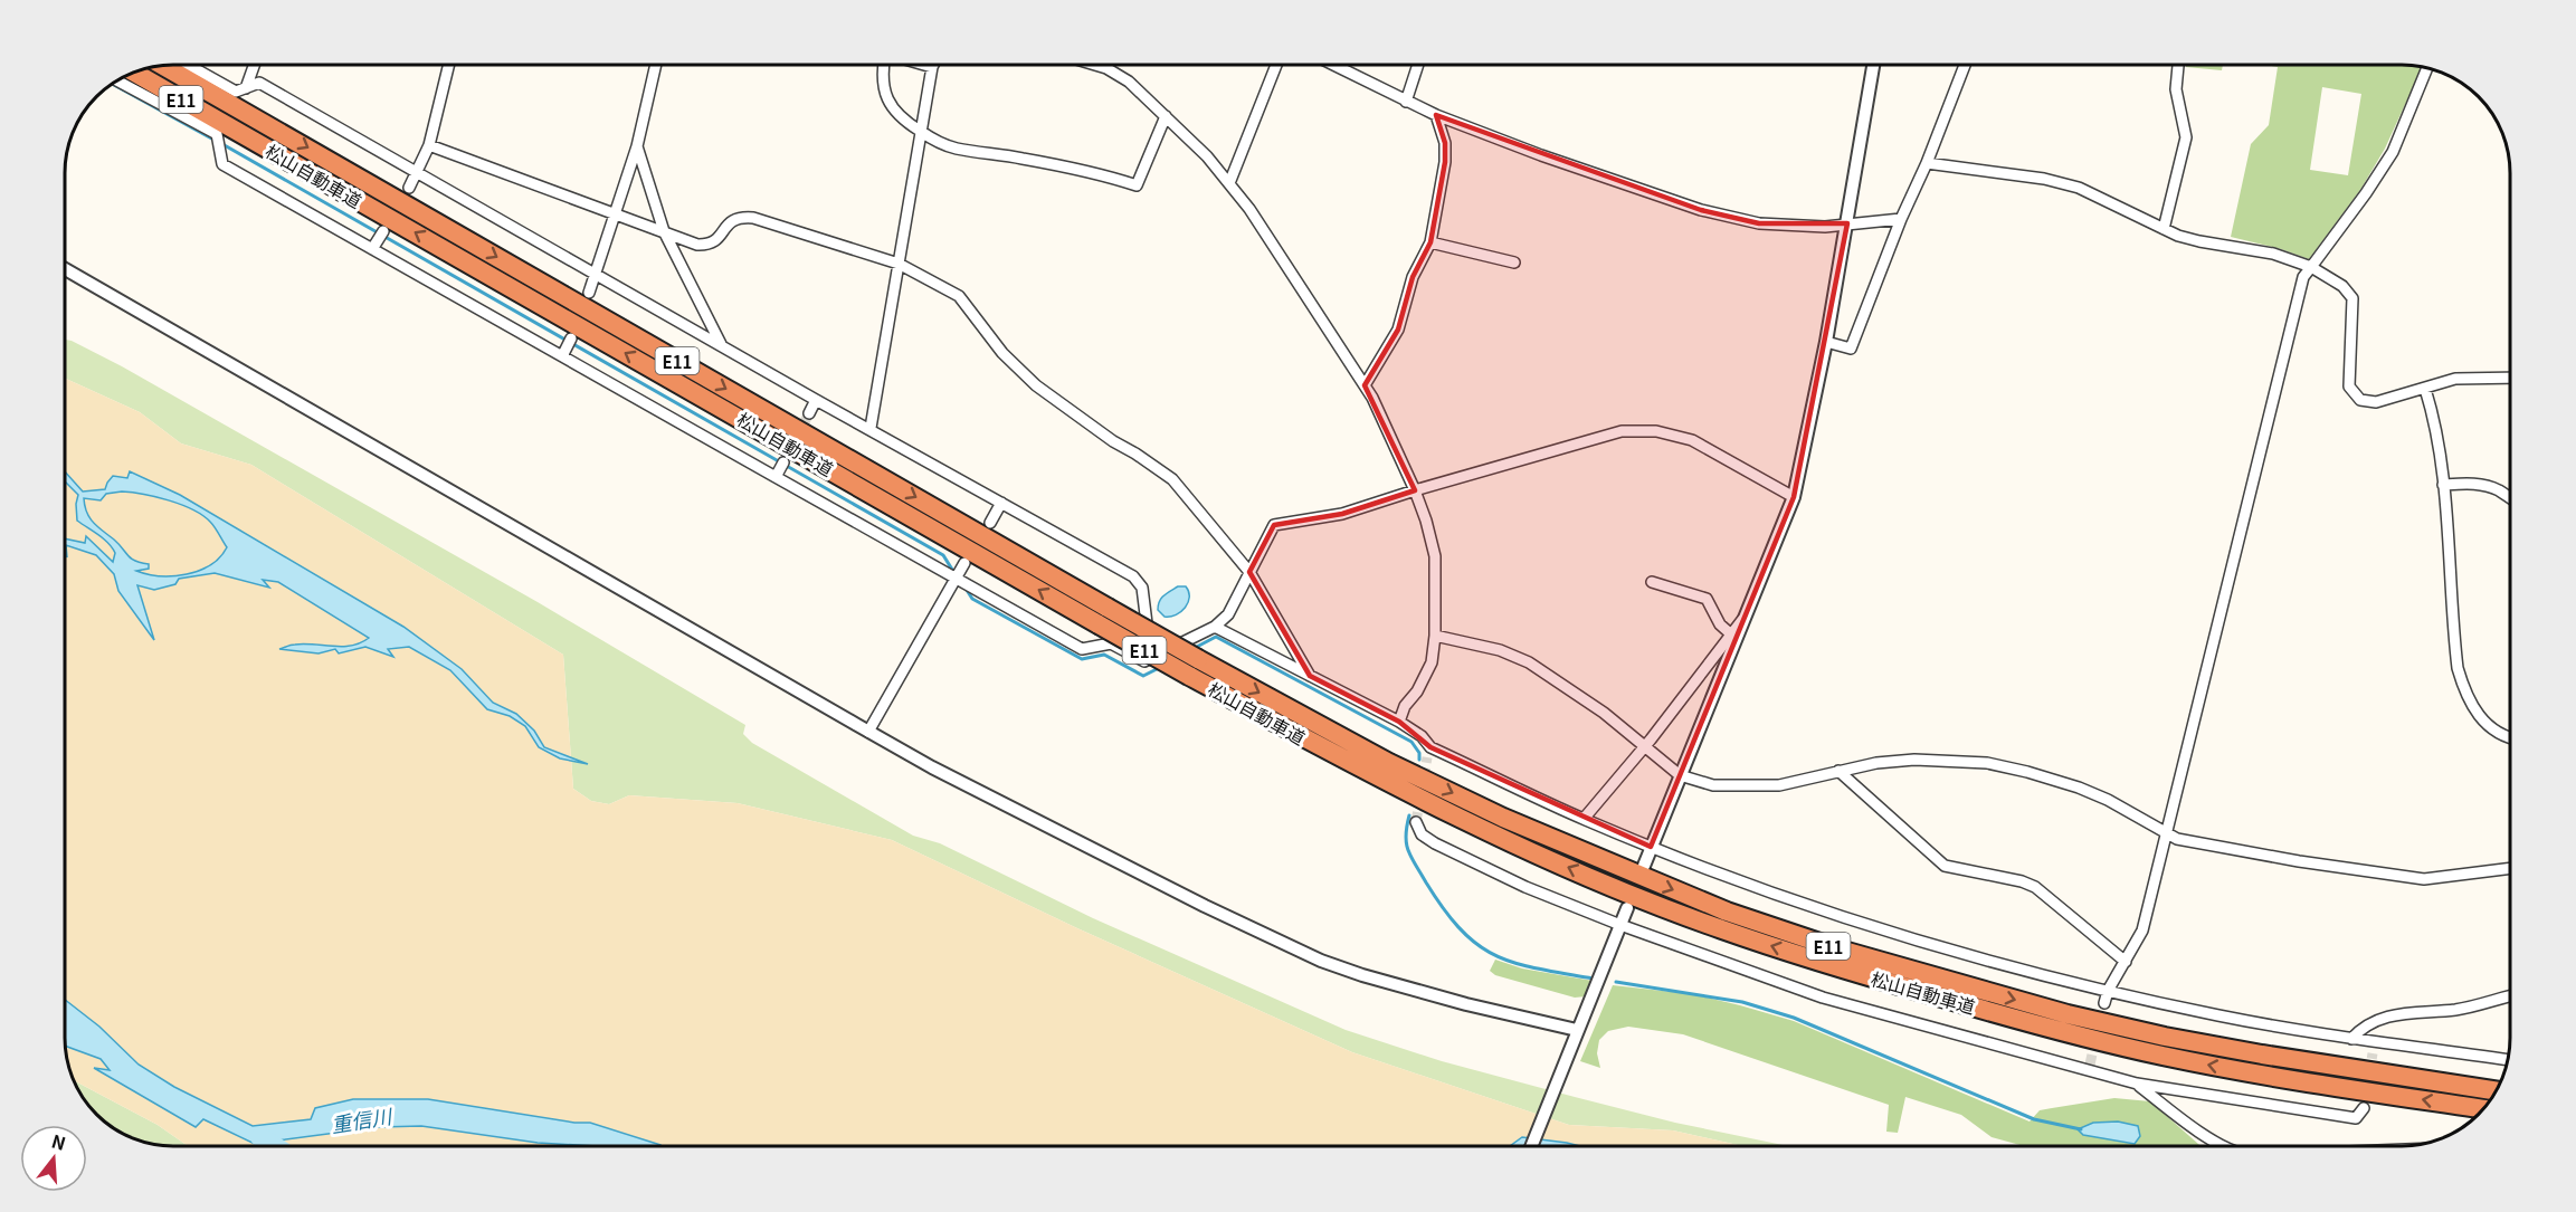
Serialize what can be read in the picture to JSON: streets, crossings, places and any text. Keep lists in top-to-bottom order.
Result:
{
  "streets": {
    "highway": ["E11", "松山自動車道"]
  },
  "water": ["重信川"],
  "north": "top"
}
